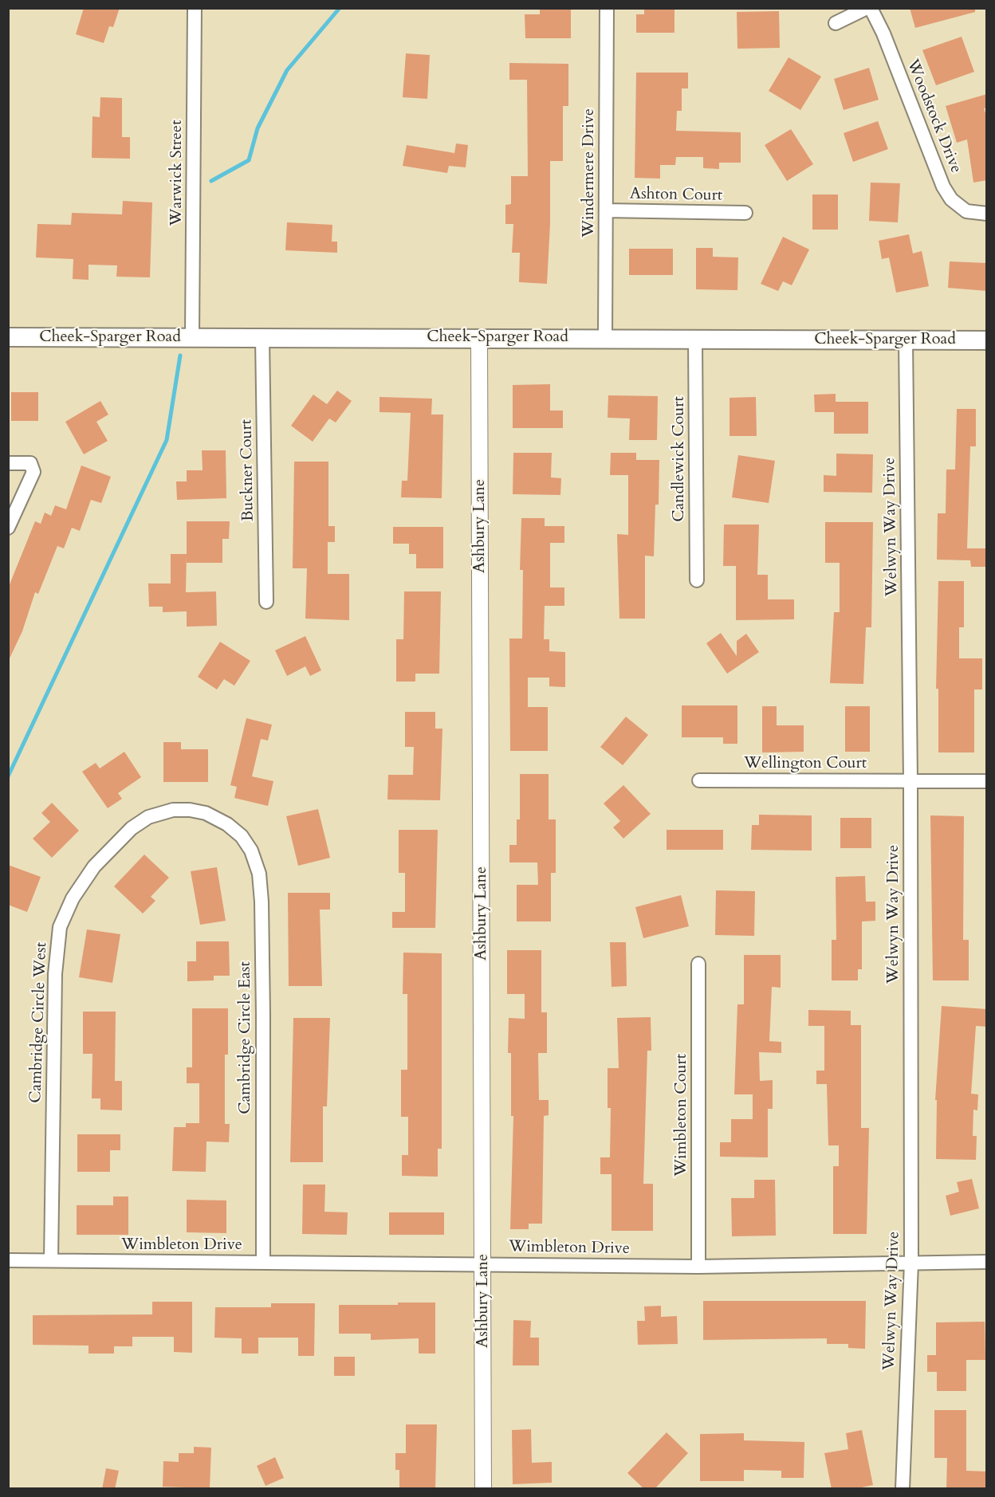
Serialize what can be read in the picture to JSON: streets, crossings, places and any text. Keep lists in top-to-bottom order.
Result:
{
  "streets": {
    "main road": ["Cheek-Sparger Road"],
    "street": [
      "Woodstock Drive",
      "Warwick Street",
      "Windermere Drive",
      "Ashton Court",
      "Candlewick Court",
      "Buckner Court",
      "Ashbury Lane",
      "Welwyn Way Drive",
      "Wellington Court",
      "Cambridge Circle West",
      "Cambridge Circle East",
      "Wimbleton Court",
      "Wimbleton Drive"
    ]
  },
  "crossings": [
    ["Warwick Street", "Cheek-Sparger Road"],
    ["Windermere Drive", "Ashton Court"],
    ["Windermere Drive", "Cheek-Sparger Road"],
    ["Cheek-Sparger Road", "Candlewick Court"],
    ["Cheek-Sparger Road", "Buckner Court"],
    ["Cheek-Sparger Road", "Ashbury Lane"],
    ["Cheek-Sparger Road", "Welwyn Way Drive"],
    ["Ashbury Lane", "Wimbleton Drive"],
    ["Welwyn Way Drive", "Wellington Court"],
    ["Welwyn Way Drive", "Wimbleton Drive"],
    ["Cambridge Circle West", "Cambridge Circle East"],
    ["Cambridge Circle West", "Wimbleton Drive"],
    ["Cambridge Circle East", "Wimbleton Drive"],
    ["Wimbleton Court", "Wimbleton Drive"]
  ]
}
